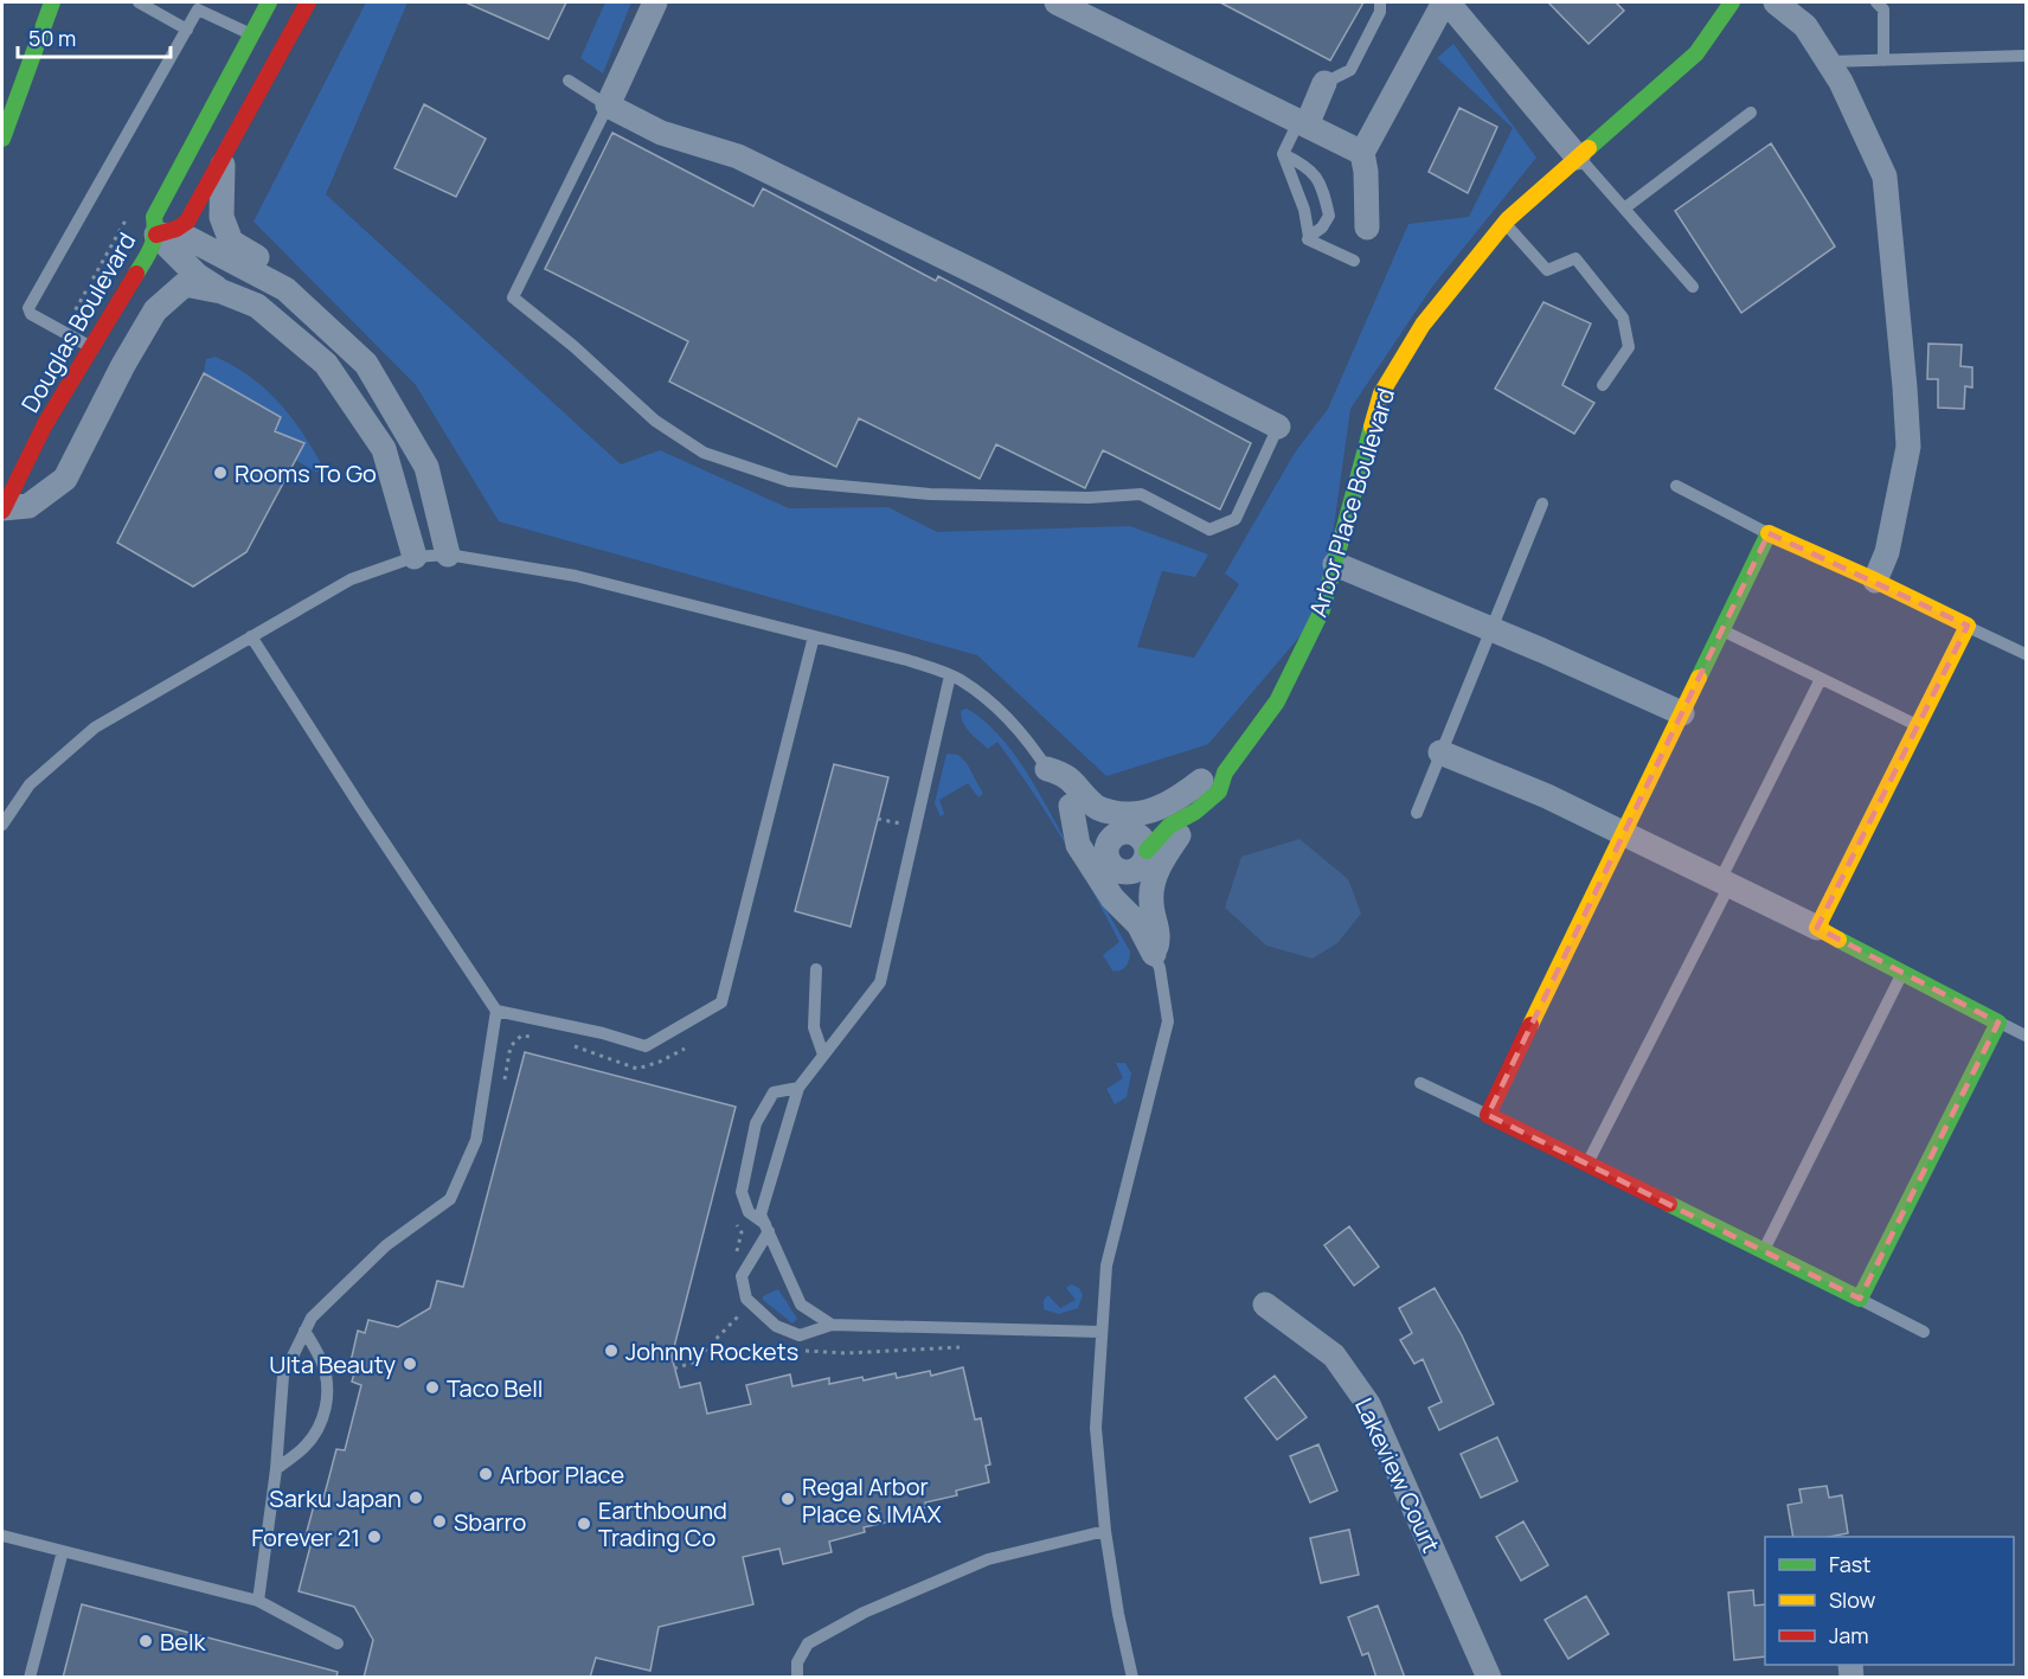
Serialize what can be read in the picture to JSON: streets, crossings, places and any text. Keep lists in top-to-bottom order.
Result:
{
  "streets": {
    "main road": ["Douglas Boulevard", "Arbor Place Boulevard"],
    "street": ["Lakeview Court"]
  },
  "places": [
    "Rooms To Go",
    "Johnny Rockets",
    "Ulta Beauty",
    "Taco Bell",
    "Arbor Place",
    "Sarku Japan",
    "Regal Arbor Place & IMAX",
    "Sbarro",
    "Earthbound Trading Co",
    "Forever 21",
    "Belk"
  ],
  "legend": ["Fast", "Slow", "Jam"],
  "scale_bar": "50 m"
}
